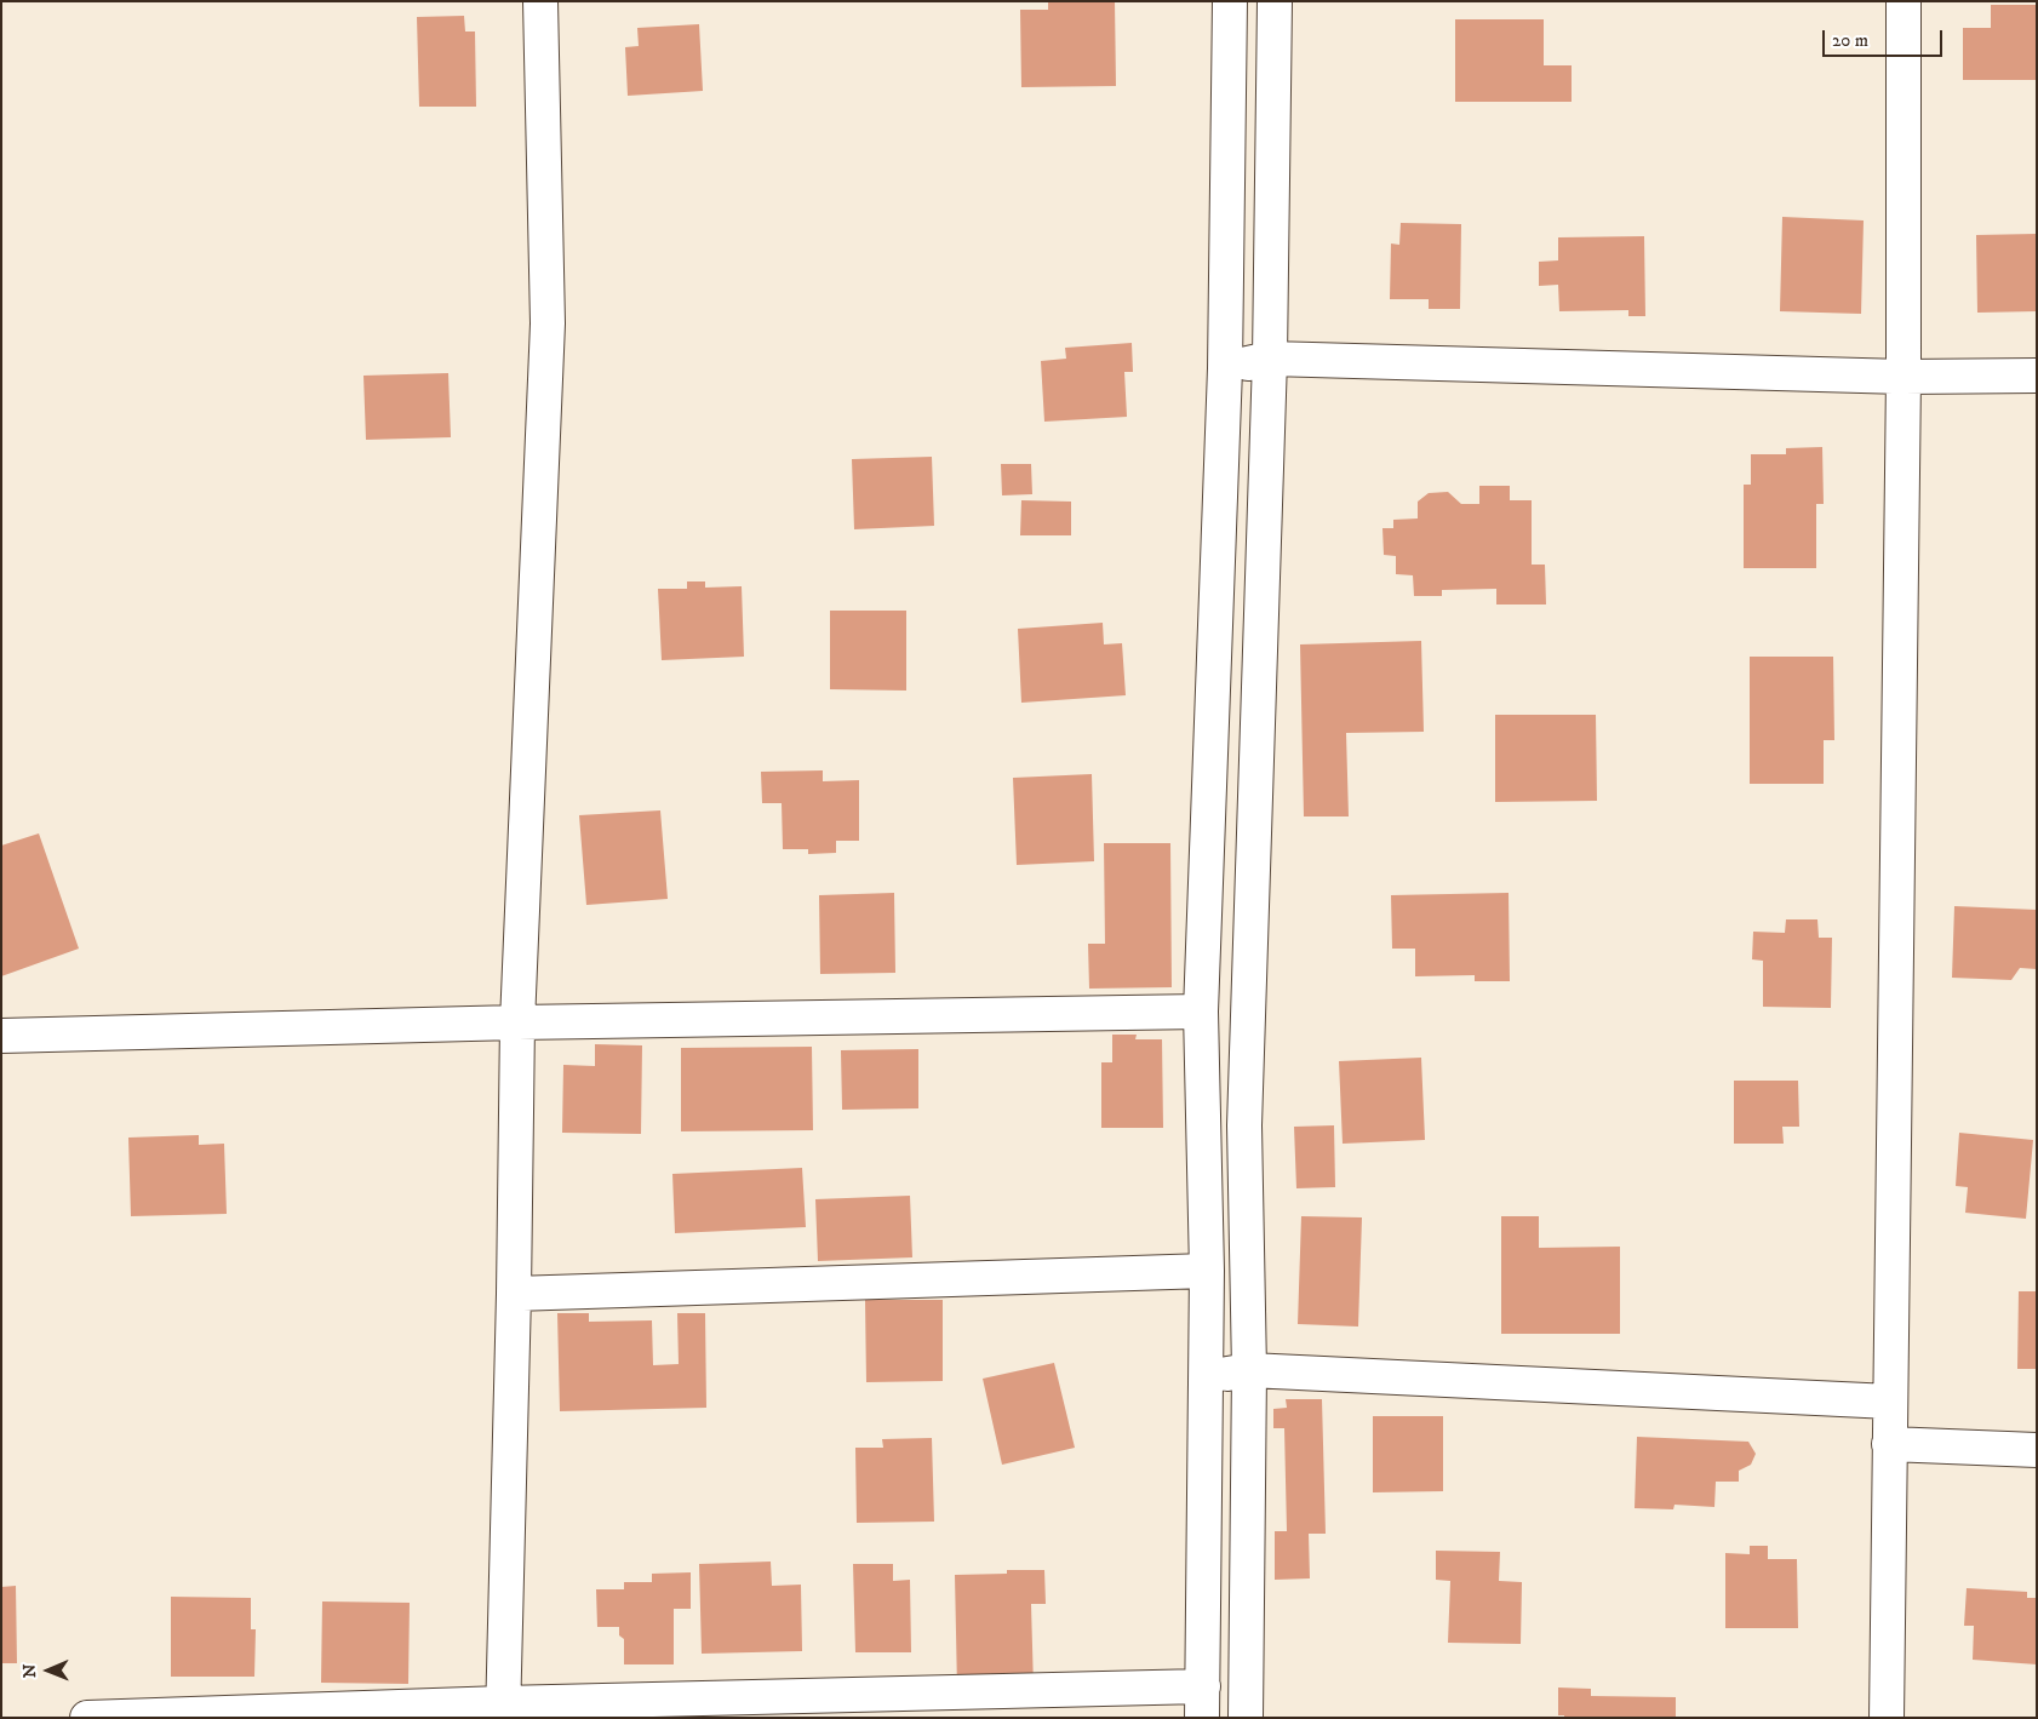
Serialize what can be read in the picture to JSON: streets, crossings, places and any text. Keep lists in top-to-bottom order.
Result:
{
  "scale_bar": "20 m",
  "north": "left"
}
